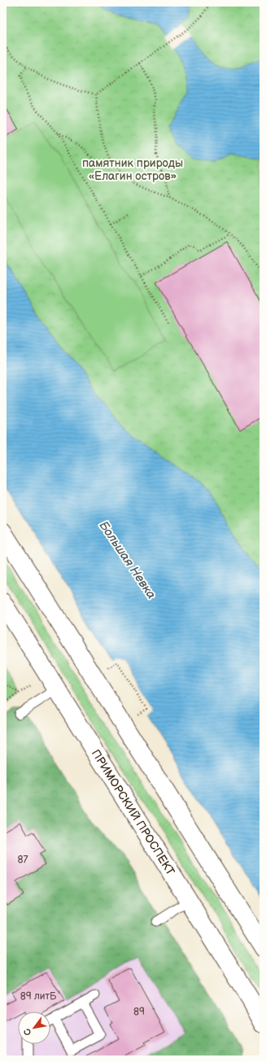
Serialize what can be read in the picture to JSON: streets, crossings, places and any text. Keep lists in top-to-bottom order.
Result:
{
  "streets": {
    "main road": ["ПРИМОРСКИЙ ПРОСПЕКТ"]
  },
  "water": ["Большая Невка"],
  "parks": ["памятник природы «Елагин остров»"],
  "house_numbers": ["87", "89 литБ", "89"],
  "north": "bottom left"
}
